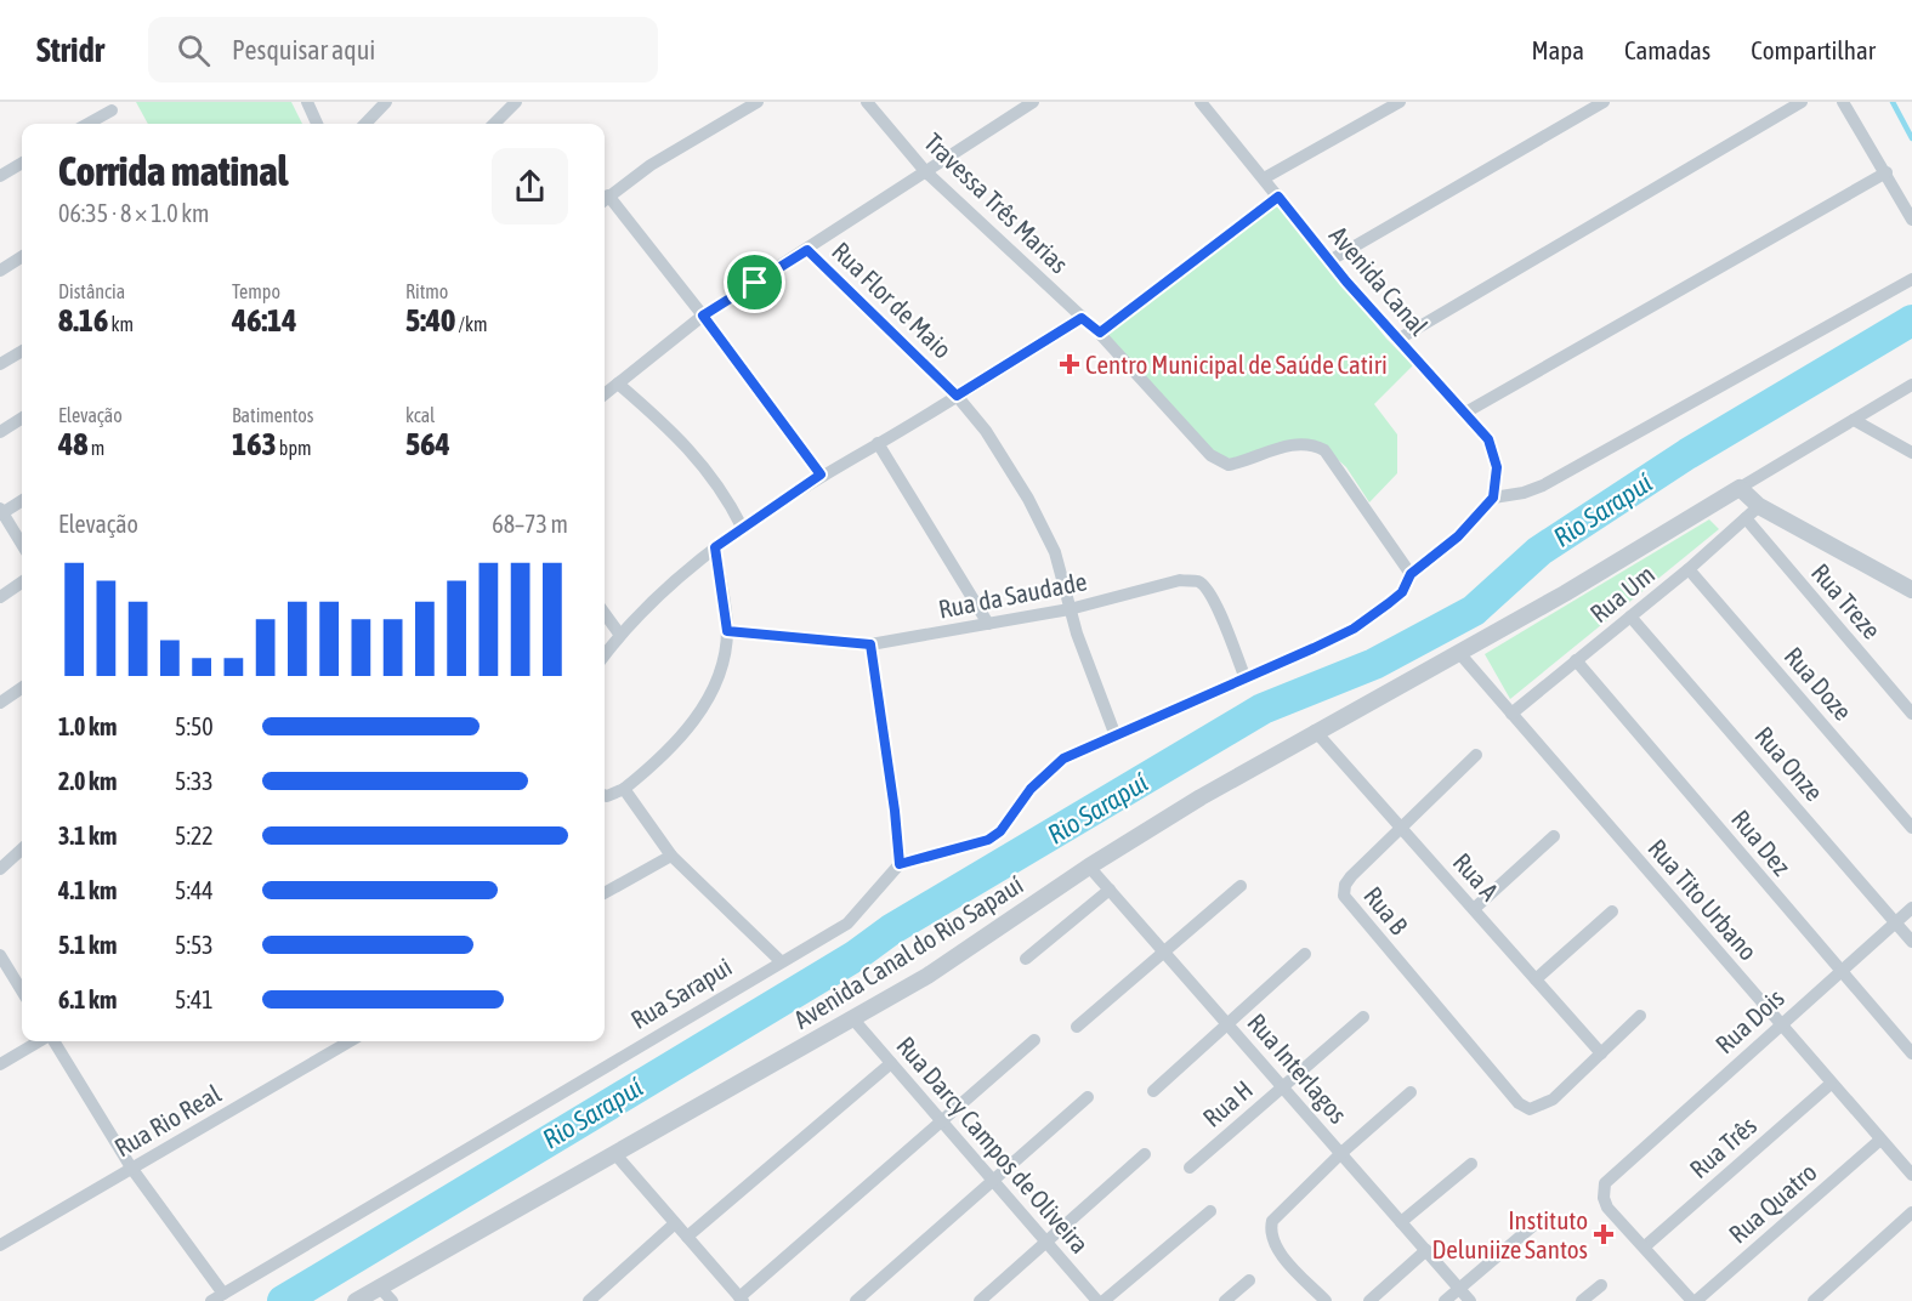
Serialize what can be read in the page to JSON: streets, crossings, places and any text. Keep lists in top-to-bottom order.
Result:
{
  "streets": {
    "street": [
      "Travessa Três Marias",
      "Avenida Canal",
      "Rua Flor de Maio",
      "Rua Um",
      "Rua da Saudade",
      "Rua Treze",
      "Rua Doze",
      "Rua Onze",
      "Rua Dez",
      "Rua A",
      "Rua Tito Urbano",
      "Rua B",
      "Avenida Canal do Rio Sapauí",
      "Rua Sarapui",
      "Rua Dois",
      "Rua Interlagos",
      "Rua H",
      "Rua Rio Real",
      "Rua Darcy Campos de Oliveira",
      "Rua Três",
      "Rua Quatro"
    ]
  },
  "crossings": [
    ["Rua Flor de Maio", "Rua da Saudade"],
    ["Rua Um", "Rua Treze"],
    ["Rua Um", "Rua Doze"],
    ["Rua Um", "Rua Onze"],
    ["Rua Um", "Rua Dez"],
    ["Rua Um", "Rua Tito Urbano"],
    ["Rua Onze", "Rua Dois"],
    ["Rua Dez", "Rua Dois"],
    ["Rua A", "Rua B"],
    ["Rua A", "Avenida Canal do Rio Sapauí"],
    ["Rua Tito Urbano", "Avenida Canal do Rio Sapauí"],
    ["Rua Tito Urbano", "Rua Dois"],
    ["Rua Tito Urbano", "Rua Três"],
    ["Rua Tito Urbano", "Rua Quatro"],
    ["Avenida Canal do Rio Sapauí", "Rua Interlagos"],
    ["Avenida Canal do Rio Sapauí", "Rua Darcy Campos de Oliveira"],
    ["Rua Dois", "Rua Três"],
    ["Rua Interlagos", "Rua H"]
  ],
  "water": ["Rio Sarapuí"],
  "places": {
    "health": ["Centro Municipal de Saúde Catiri", "Instituto Deluniize Santos"]
  },
  "page": {
    "header": "Stridr",
    "search": "Pesquisar aqui",
    "nav": ["Mapa", "Camadas", "Compartilhar"],
    "heading": ["Corrida matinal", "06:35 · 8 × 1.0 km"],
    "stats": [
      ["Distância", "8.16 km"],
      ["Tempo", "46:14"],
      ["Ritmo", "5:40 /km"],
      ["Elevação", "48 m"],
      ["Batimentos", "163 bpm"],
      ["kcal", "564"]
    ],
    "chart": ["Elevação", "68–73 m"],
    "list": [
      {
        "name": "1.0 km",
        "note": "5:50"
      },
      {
        "name": "2.0 km",
        "note": "5:33"
      },
      {
        "name": "3.1 km",
        "note": "5:22"
      },
      {
        "name": "4.1 km",
        "note": "5:44"
      },
      {
        "name": "5.1 km",
        "note": "5:53"
      },
      {
        "name": "6.1 km",
        "note": "5:41"
      }
    ]
  }
}
